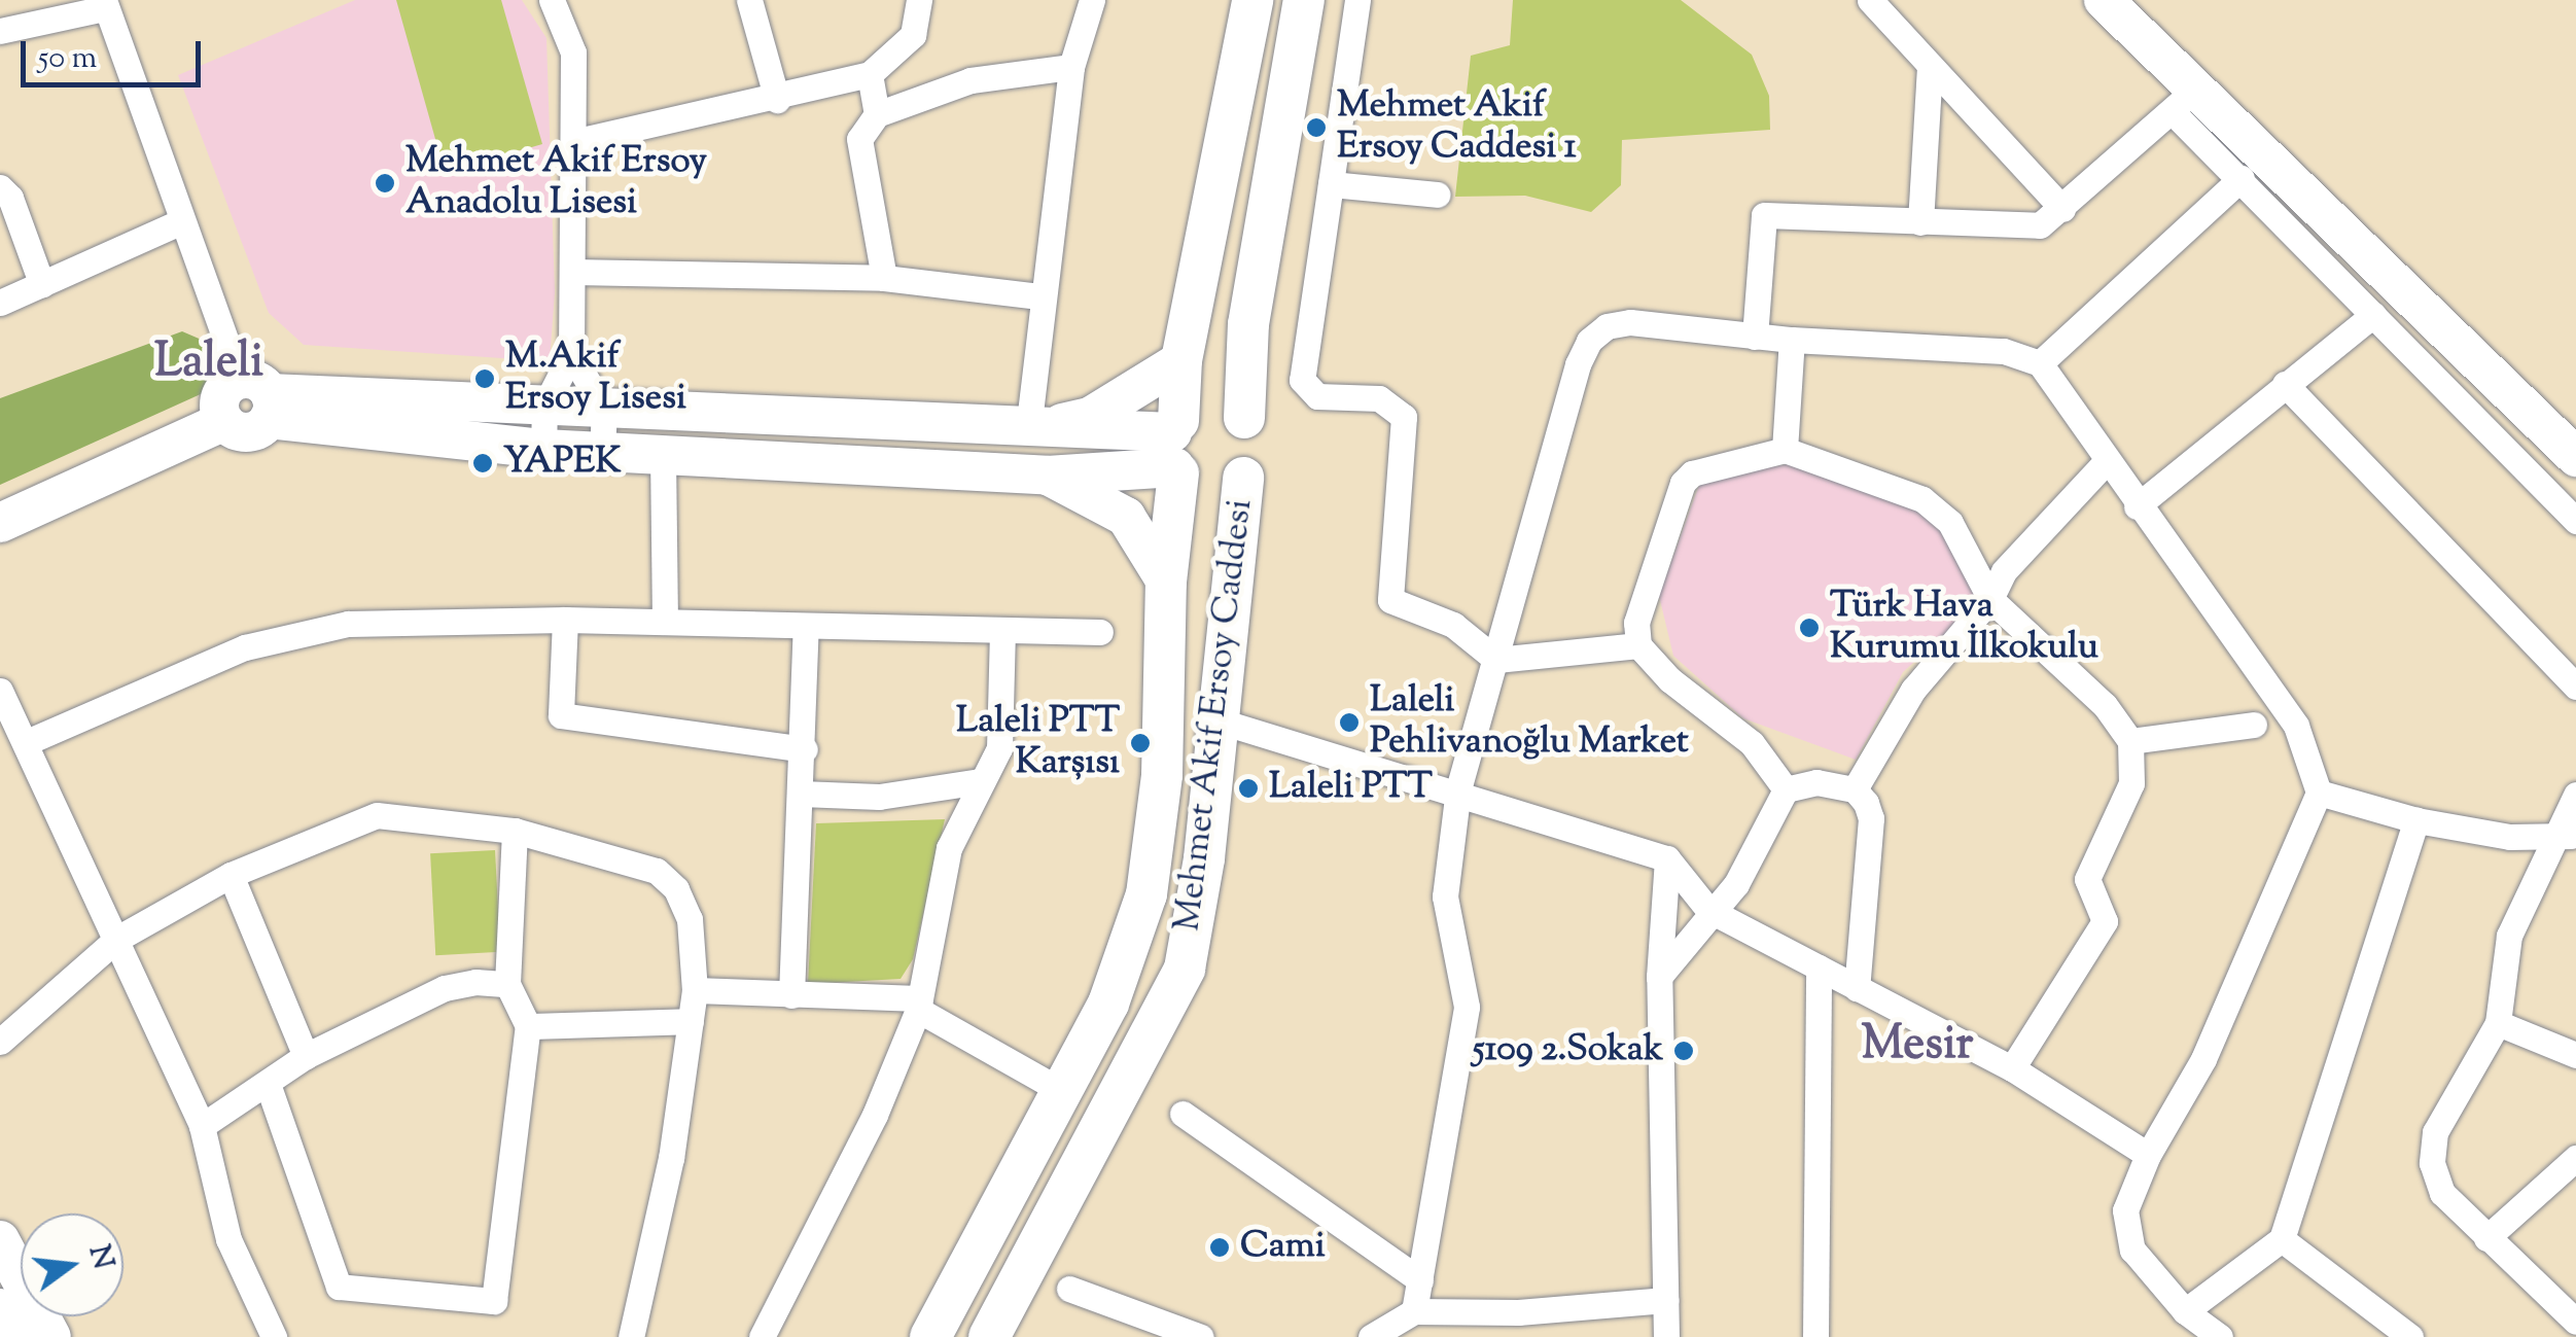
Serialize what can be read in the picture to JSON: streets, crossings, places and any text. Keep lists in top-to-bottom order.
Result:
{
  "streets": {
    "main road": ["Mehmet Akif Ersoy Caddesi"]
  },
  "districts": ["Laleli", "Mesir"],
  "places": [
    "Mehmet Akif Ersoy Caddesi 1",
    "Mehmet Akif Ersoy Anadolu Lisesi",
    "M.Akif Ersoy Lisesi",
    "YAPEK",
    "Türk Hava Kurumu İlkokulu",
    "Laleli Pehlivanoğlu Market",
    "Laleli PTT Karşısı",
    "Laleli PTT",
    "5109 2.Sokak",
    "Cami"
  ],
  "scale_bar": "50 m",
  "north": "right"
}
